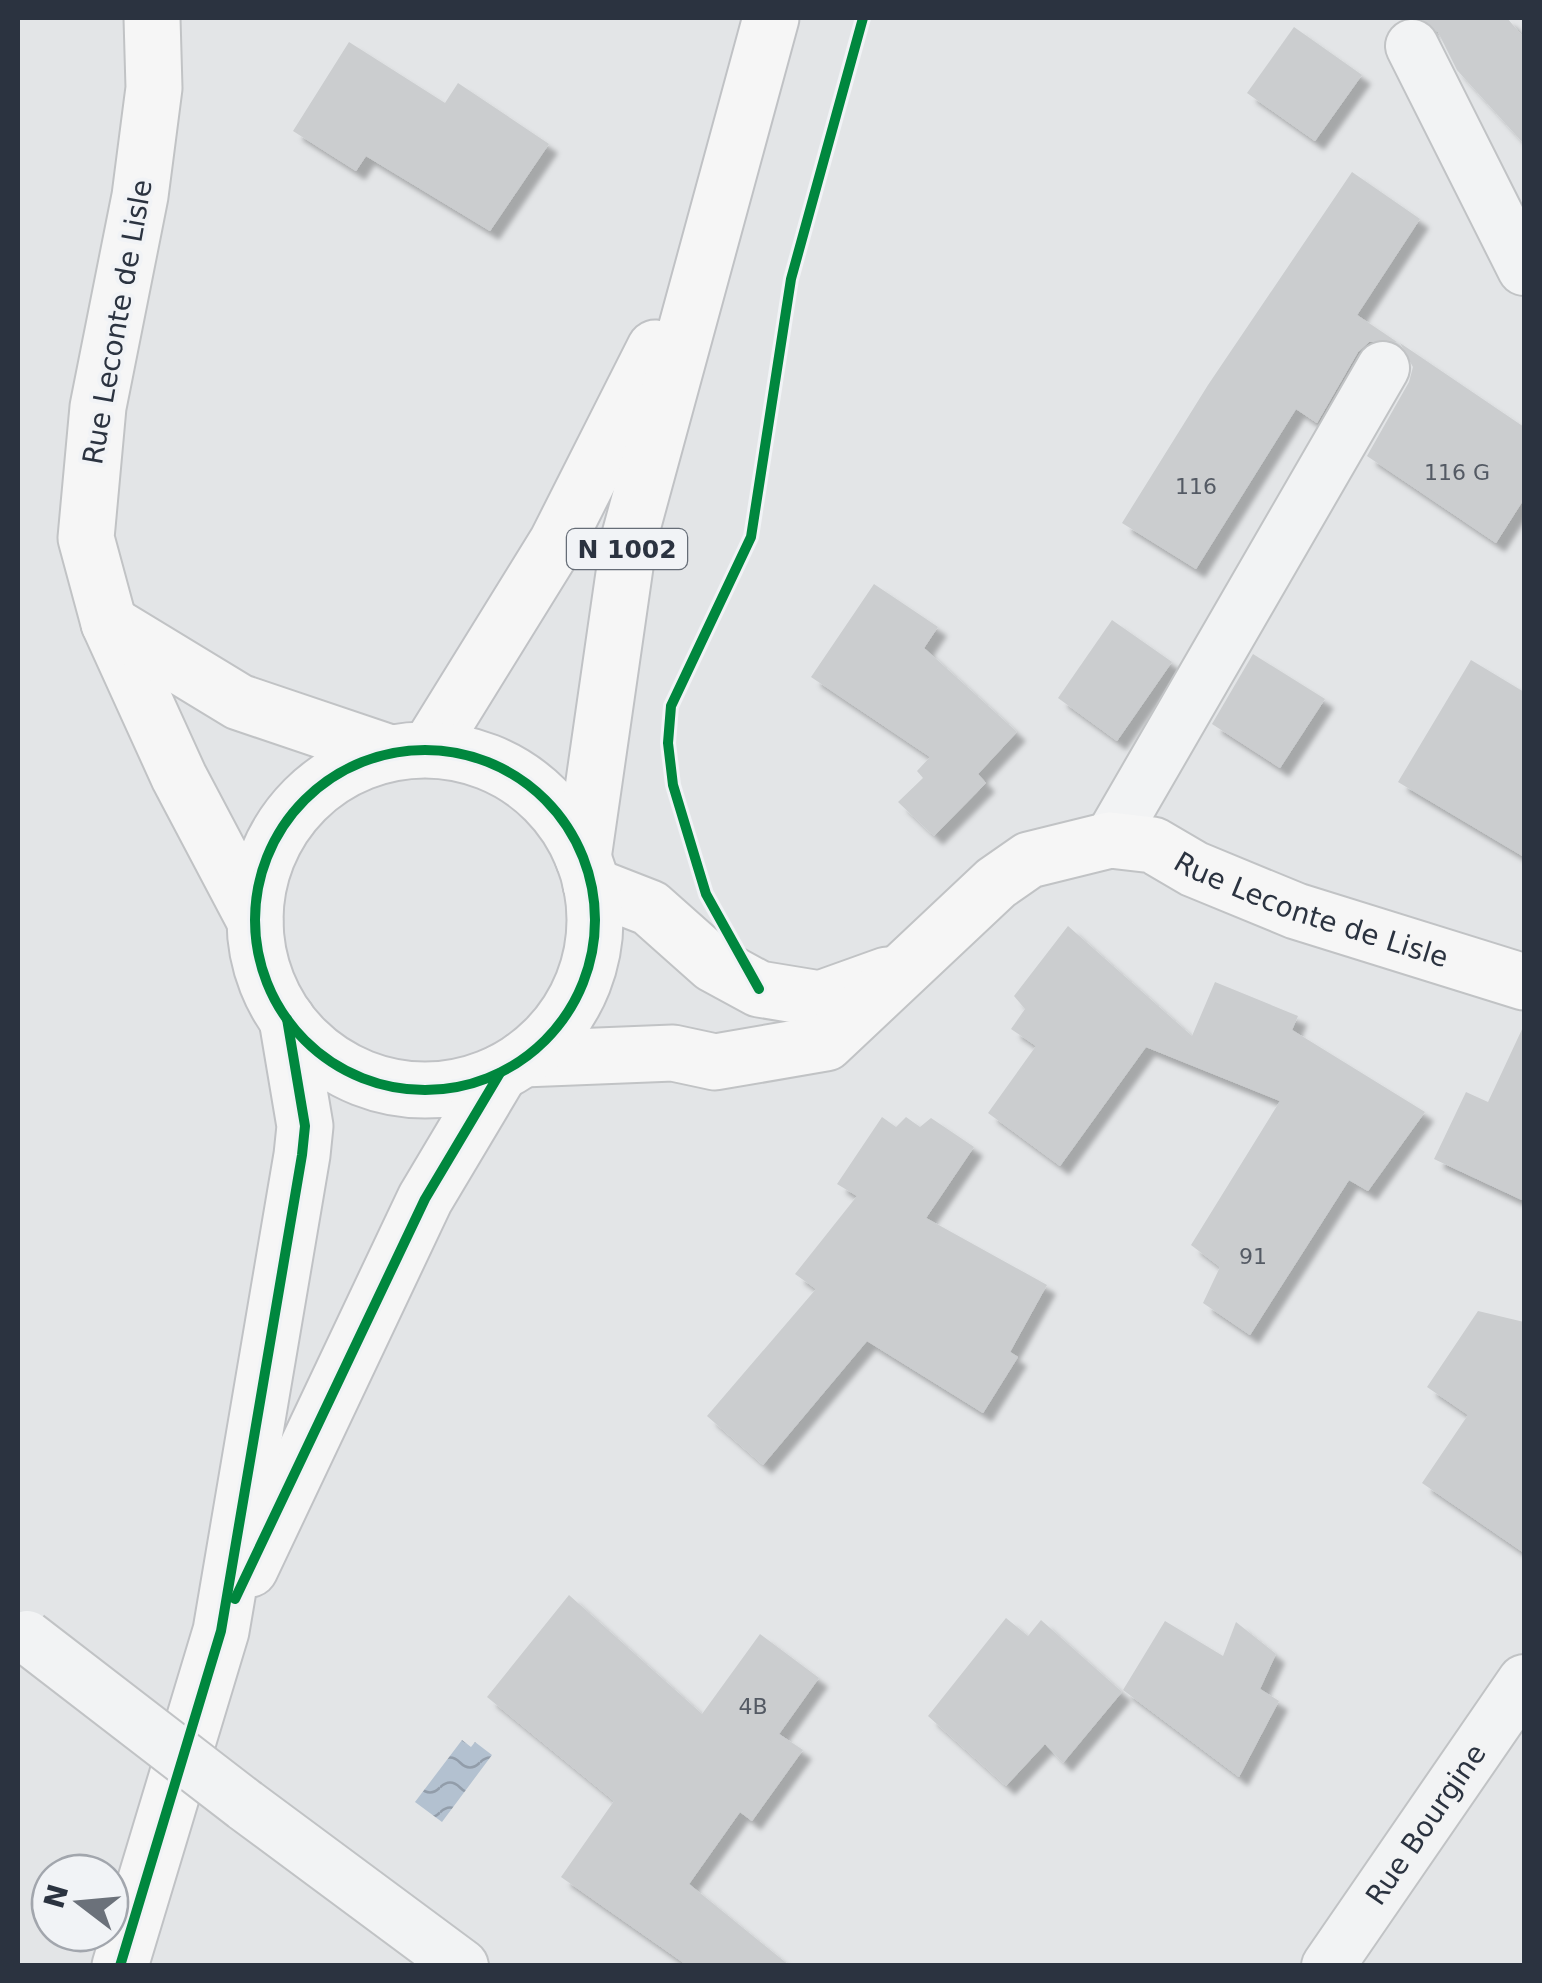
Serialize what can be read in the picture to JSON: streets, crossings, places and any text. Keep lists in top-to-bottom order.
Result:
{
  "streets": {
    "main road": ["Rue Leconte de Lisle", "N 1002"],
    "street": ["Rue Bourgine"]
  },
  "crossings": [
    ["Rue Leconte de Lisle", "N 1002"]
  ],
  "house_numbers": [
    "116 G",
    "116",
    "91",
    "4B"
  ],
  "north": "left"
}
